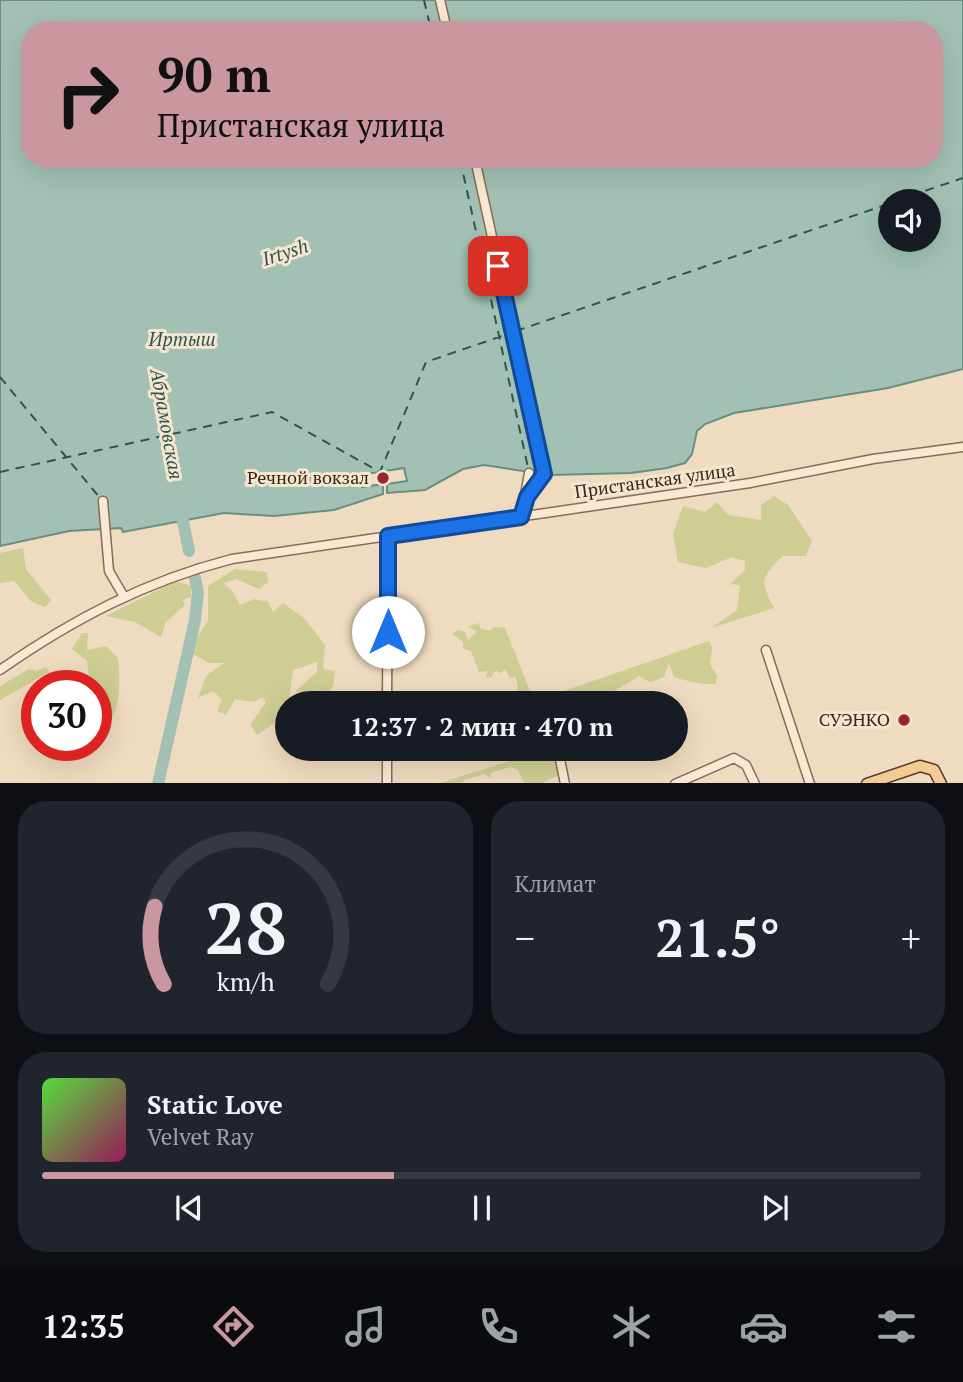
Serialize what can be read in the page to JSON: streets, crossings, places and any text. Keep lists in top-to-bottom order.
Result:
{
  "streets": {
    "street": ["Пристанская улица"]
  },
  "water": ["Irtysh", "Иртыш", "Абрамовская"],
  "places": ["Речной вокзал", "СУЭНКО"],
  "page": {
    "turn": ["90 m", "Пристанская улица"],
    "limit": "30",
    "trip": "12:37 · 2 мин · 470 m",
    "tile": "Климат",
    "heat": ["−", "21.5°", "+"],
    "song": ["Static Love", "Velvet Ray"],
    "tabs": "12:35",
    "gauge": ["28", "km/h"]
  }
}
